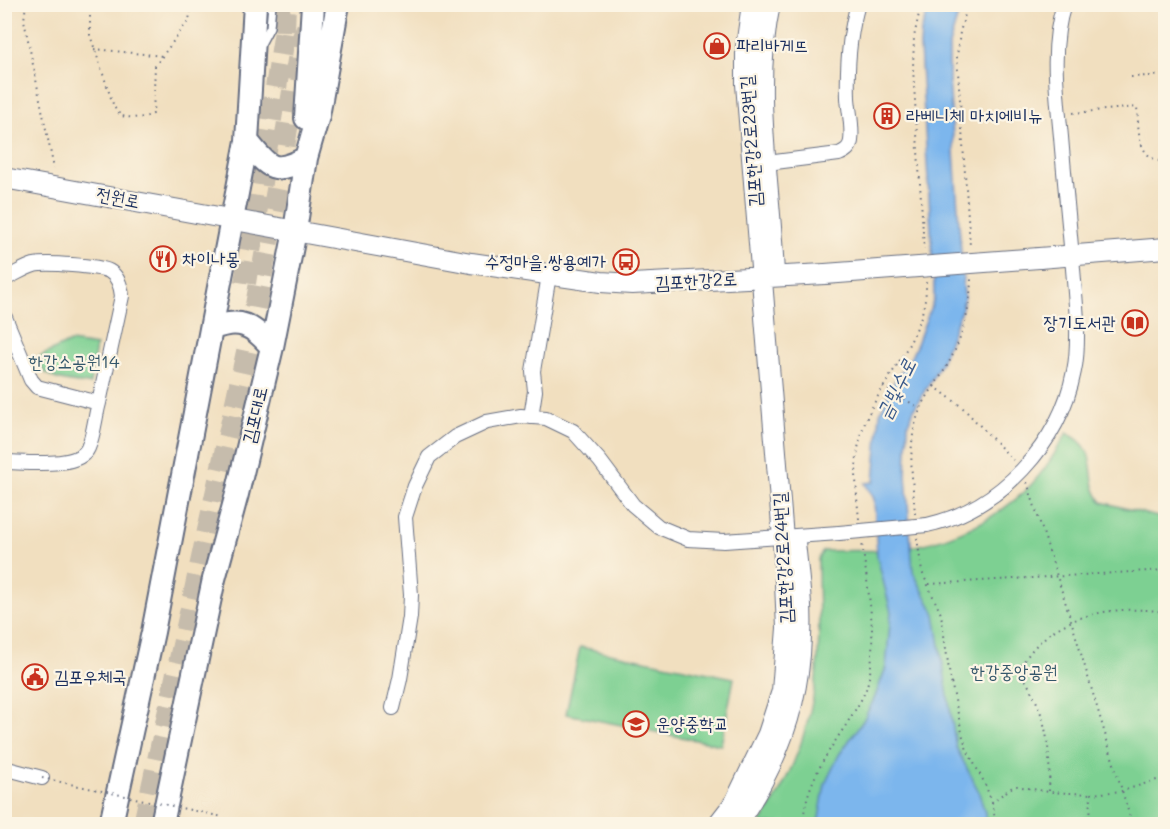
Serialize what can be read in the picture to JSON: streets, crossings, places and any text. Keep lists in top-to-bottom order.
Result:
{
  "streets": {
    "main road": ["김포대로"],
    "street": [
      "김포한강2로23번길",
      "전원로",
      "김포한강2로",
      "김포한강2로24번길"
    ]
  },
  "crossings": [
    ["김포한강2로23번길", "김포한강2로"],
    ["김포한강2로23번길", "김포한강2로24번길"],
    ["전원로", "김포한강2로"],
    ["김포한강2로", "김포대로"],
    ["김포한강2로", "김포한강2로24번길"]
  ],
  "water": ["금빛수로"],
  "parks": ["한강소공원14", "한강중앙공원"],
  "places": {
    "shop": ["파리바게뜨"],
    "building": ["라베니체 마치에비뉴"],
    "restaurant": ["차이나몽"],
    "bus stop": ["수정마을.쌍용예가"],
    "library": ["장기도서관"],
    "public building": ["김포우체국"],
    "school or university": ["운양중학교"]
  }
}
